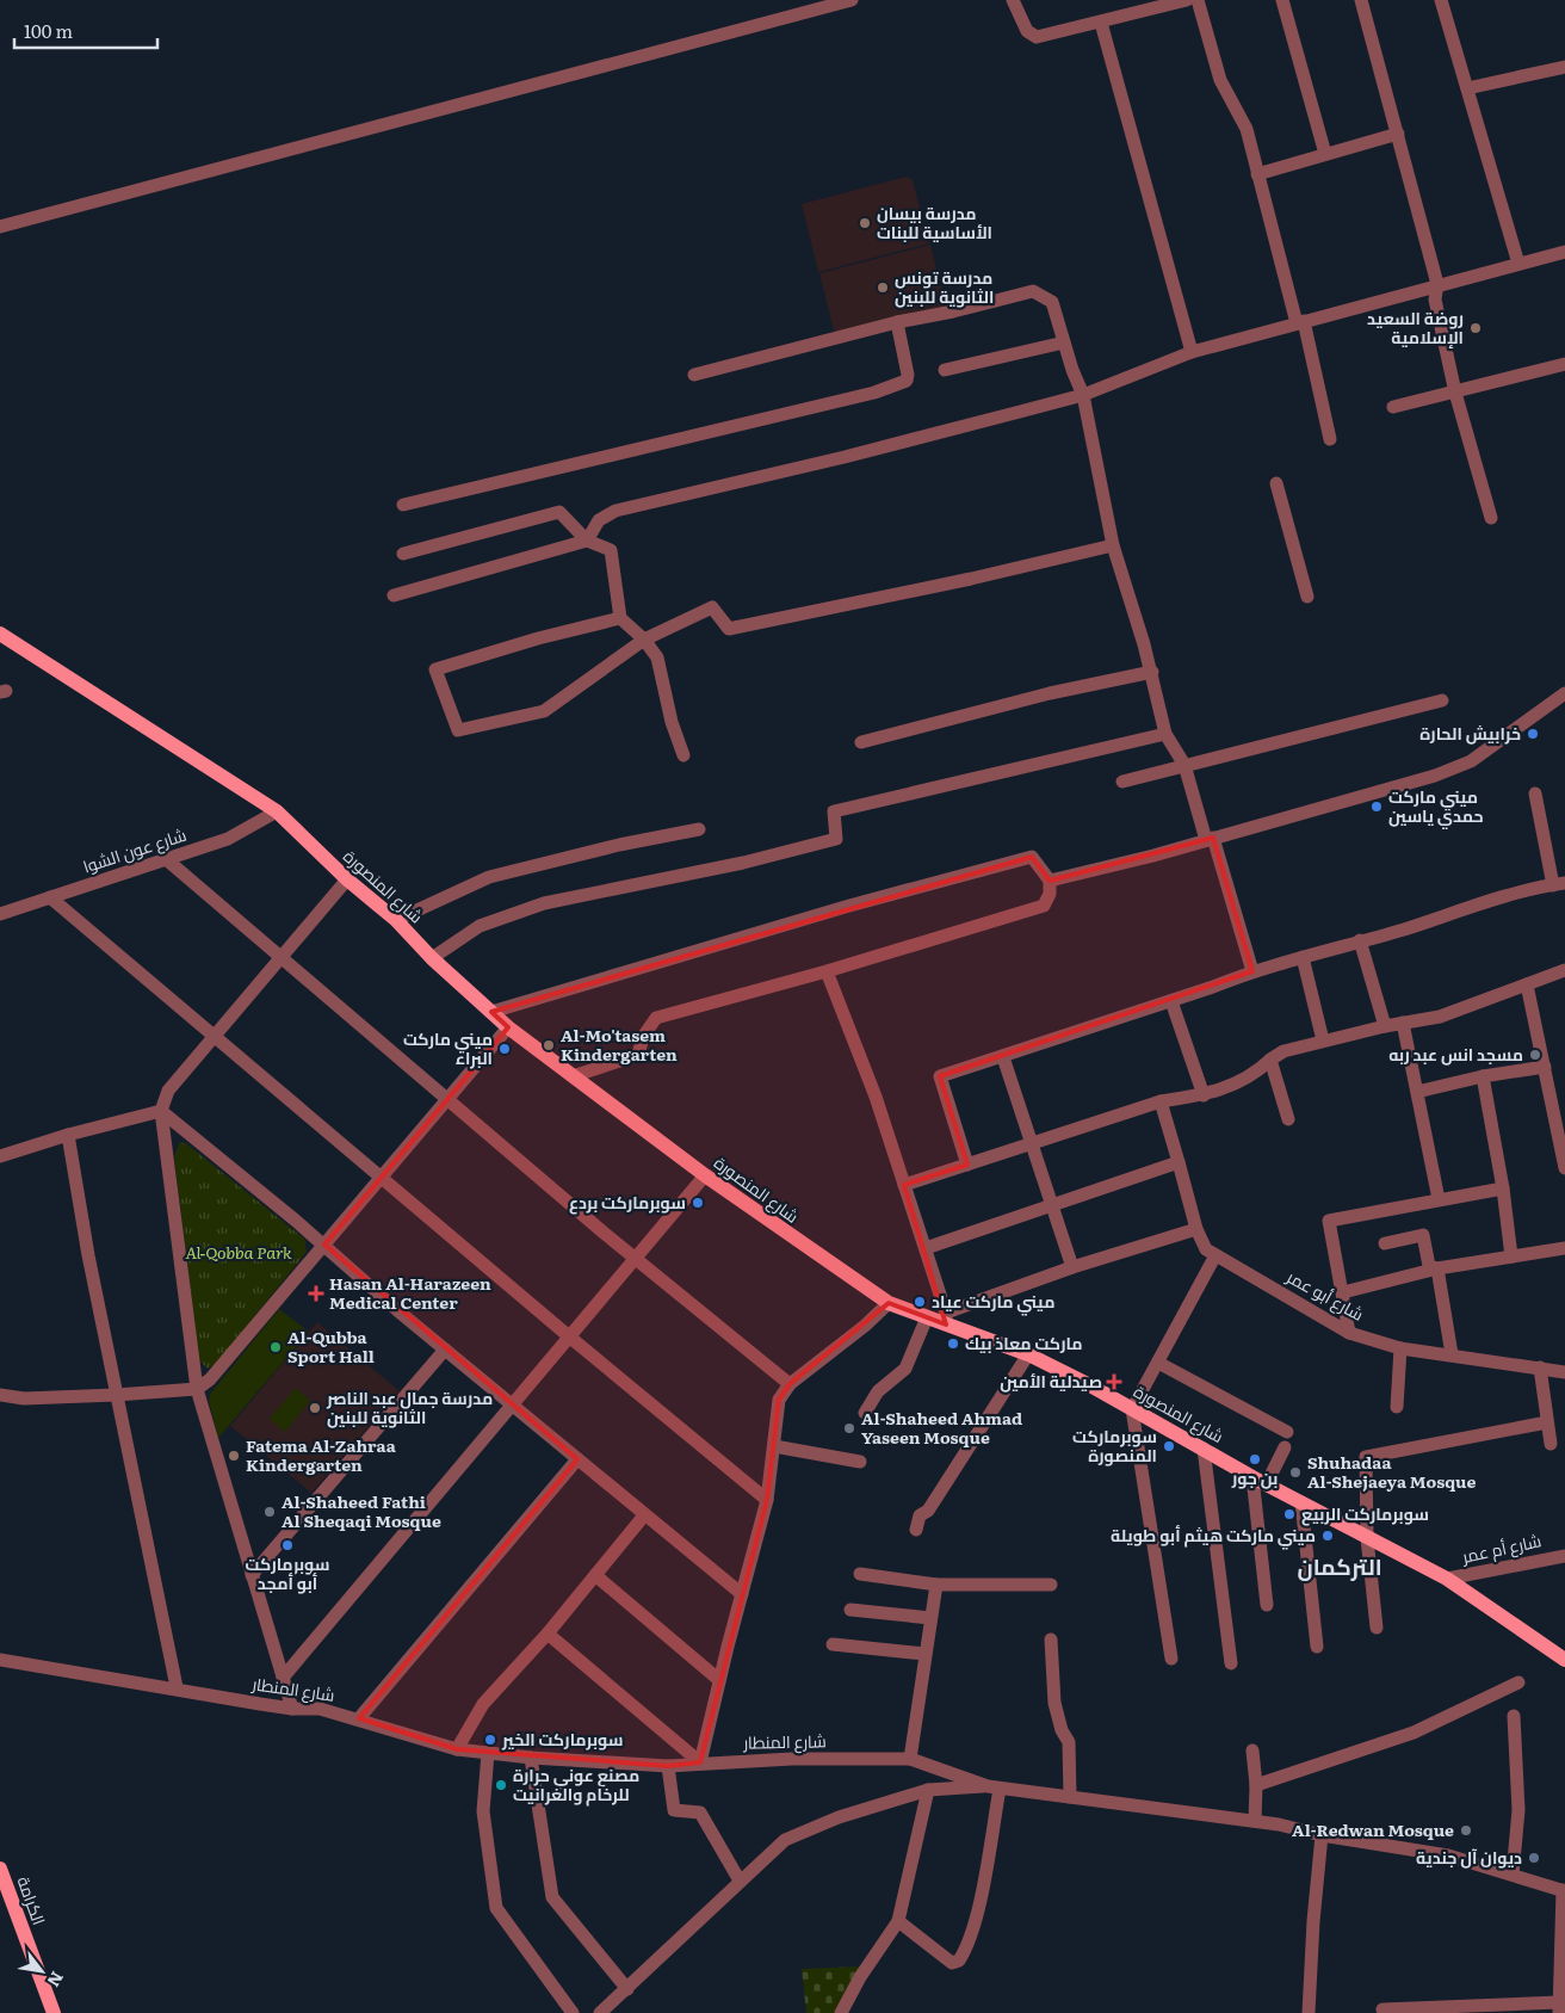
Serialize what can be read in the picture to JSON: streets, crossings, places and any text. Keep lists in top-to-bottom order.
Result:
{
  "streets": {
    "main road": ["شارع المنصورة", "الكرامة"],
    "street": [
      "شارع عون الشوا",
      "شارع أبو عمر",
      "شارع أم عمر",
      "شارع المنطار"
    ]
  },
  "crossings": [
    ["شارع عون الشوا", "شارع المنصورة"],
    ["شارع المنصورة", "شارع أم عمر"]
  ],
  "districts": ["التركمان"],
  "parks": ["Al-Qobba Park"],
  "places": {
    "other": [
      "مدرسة بيسان الأساسية للبنات",
      "مدرسة تونس الثانوية للبنين",
      "روضة السعيد الإسلامية",
      "خرابيش الحارة",
      "ميني ماركت حمدي ياسين",
      "Al-Mo'tasem Kindergarten",
      "ميني ماركت البراء",
      "مسجد انس عبد ربه",
      "سوبرماركت بردع",
      "ميني ماركت عياد",
      "ماركت معاذ بيك",
      "Al-Qubba Sport Hall",
      "مدرسة جمال عبد الناصر الثانوية للبنين",
      "Al-Shaheed Ahmad Yaseen Mosque",
      "سوبرماركت المنصورة",
      "Fatema Al-Zahraa Kindergarten",
      "بن جور",
      "Shuhadaa Al-Shejaeya Mosque",
      "Al-Shaheed Fathi Al Sheqaqi Mosque",
      "سوبرماركت الربيع",
      "ميني ماركت هيثم أبو طويلة",
      "سوبرماركت أبو أمجد",
      "سوبرماركت الخير",
      "مصنع عوني حرارة للرخام والغرانيت",
      "Al-Redwan Mosque",
      "ديوان آل جندية"
    ],
    "health": ["Hasan Al-Harazeen Medical Center", "صيدلية الأمين"]
  },
  "scale_bar": "100 m",
  "north": "bottom right"
}
